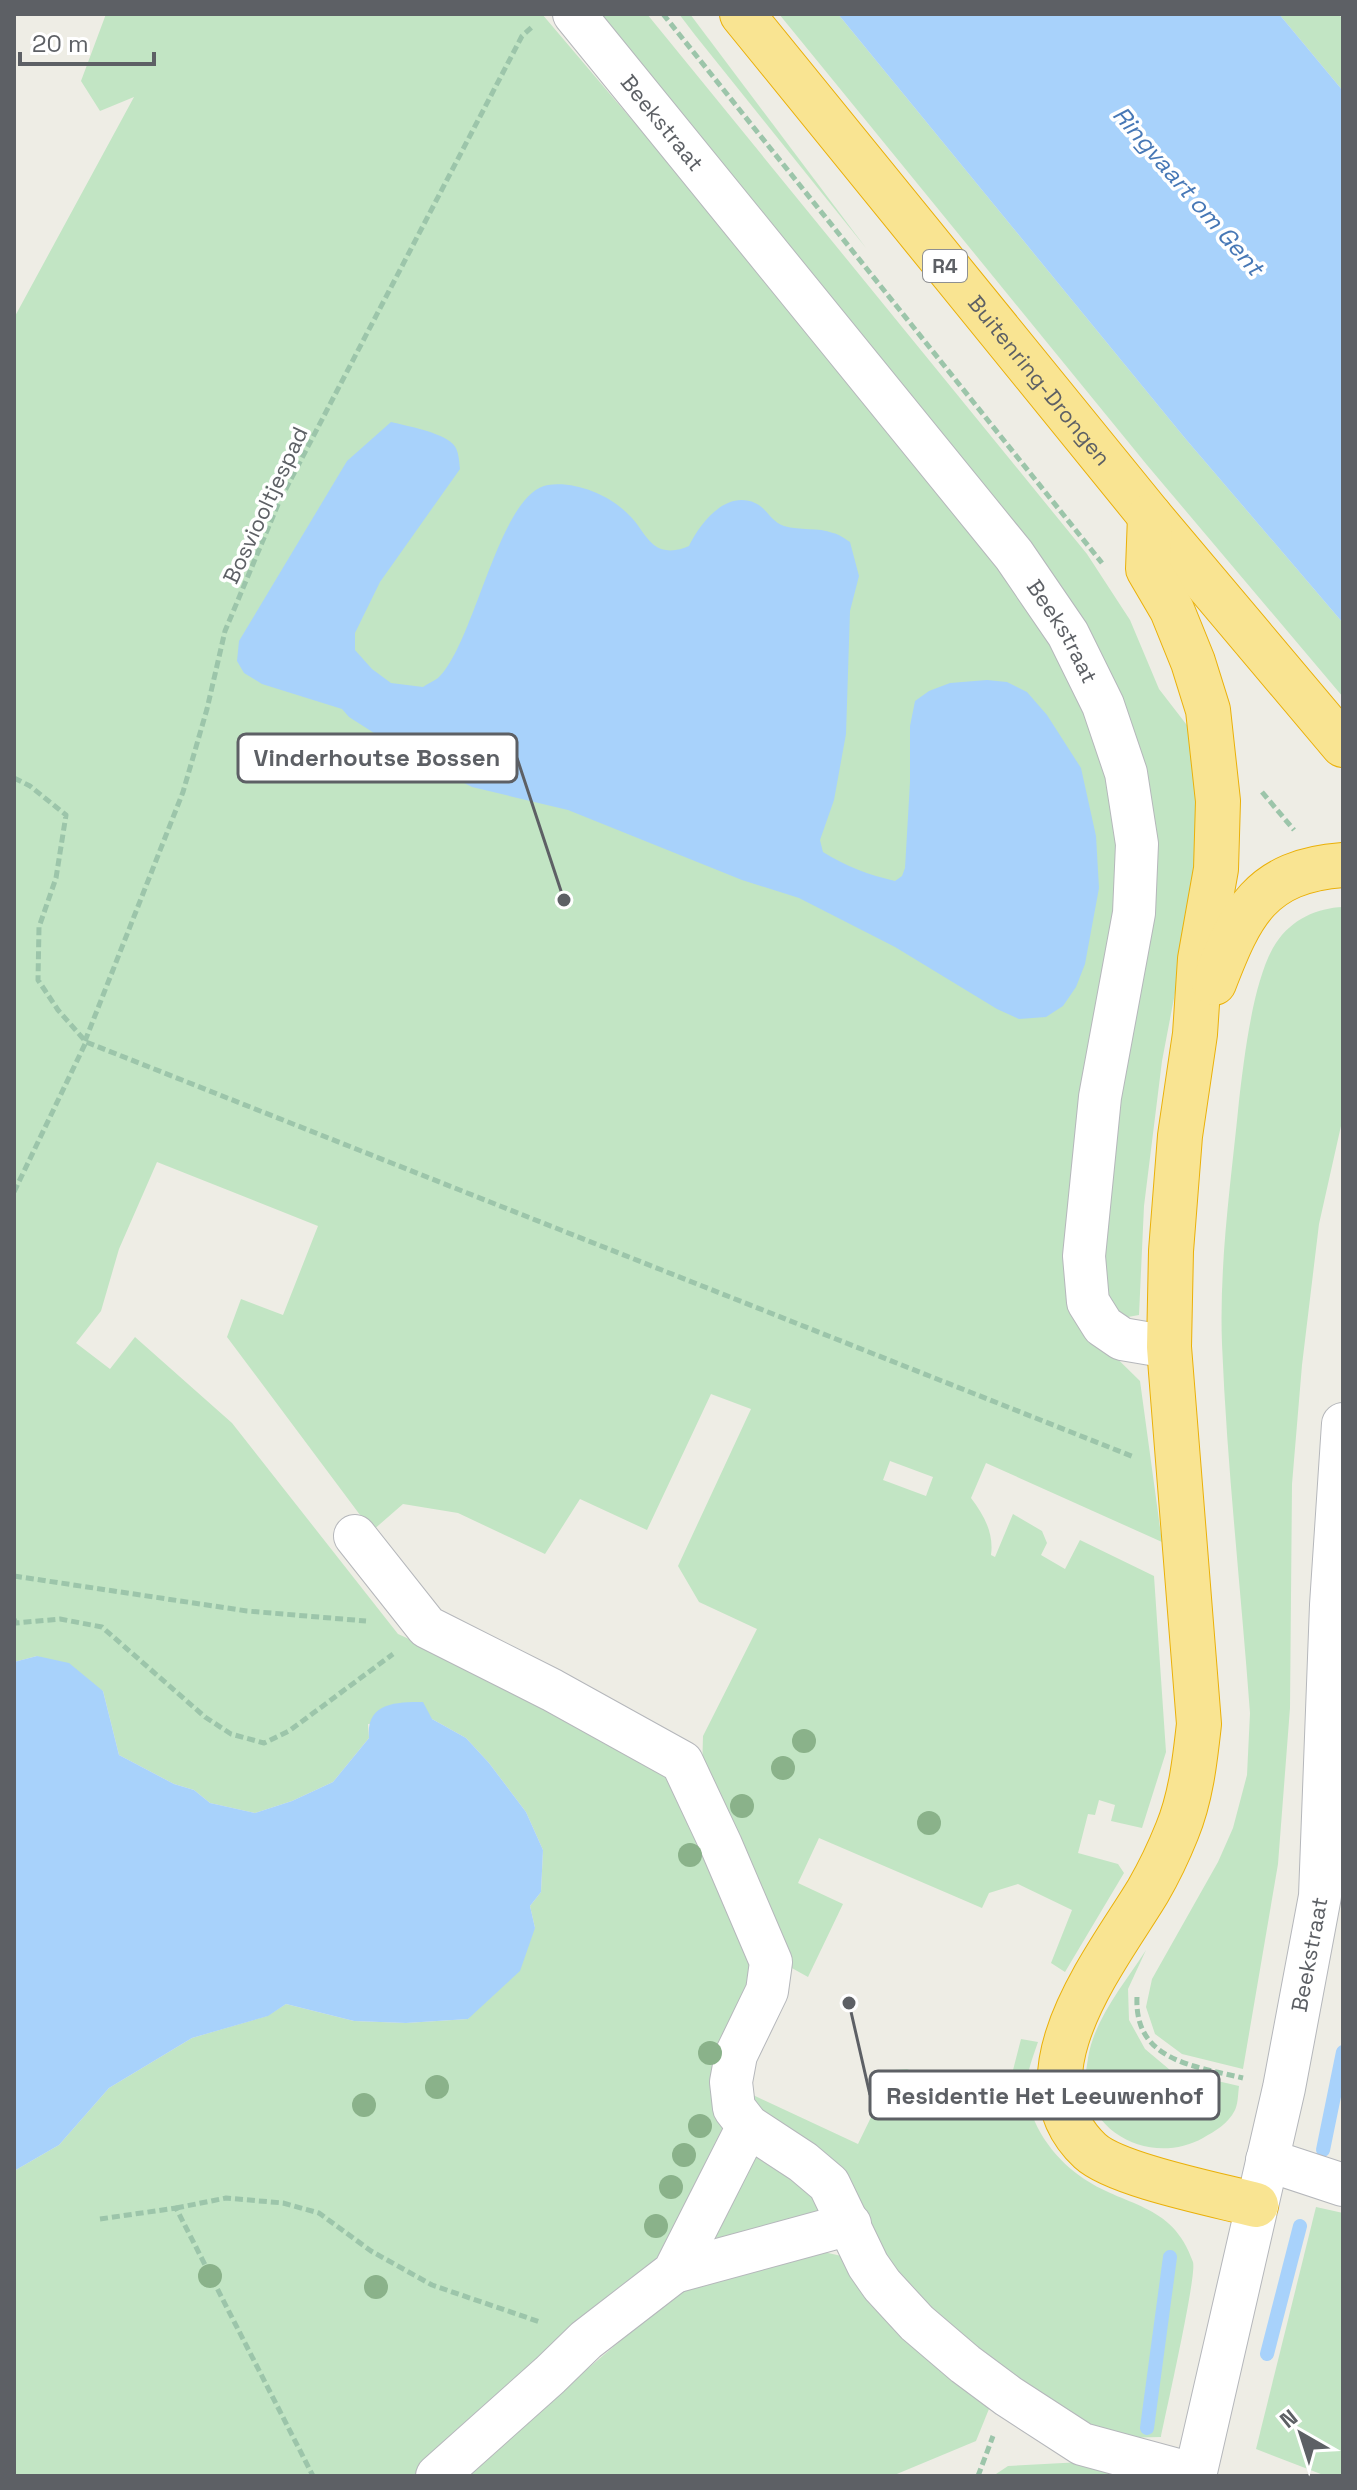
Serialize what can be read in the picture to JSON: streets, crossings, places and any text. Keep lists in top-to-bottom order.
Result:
{
  "streets": {
    "highway": ["R4", "Buitenring-Drongen"],
    "street": ["Beekstraat"],
    "path": ["Bosviooltjespad"]
  },
  "water": ["Ringvaart om Gent"],
  "places": ["Vinderhoutse Bossen", "Residentie Het Leeuwenhof"],
  "scale_bar": "20 m",
  "north": "top left"
}
